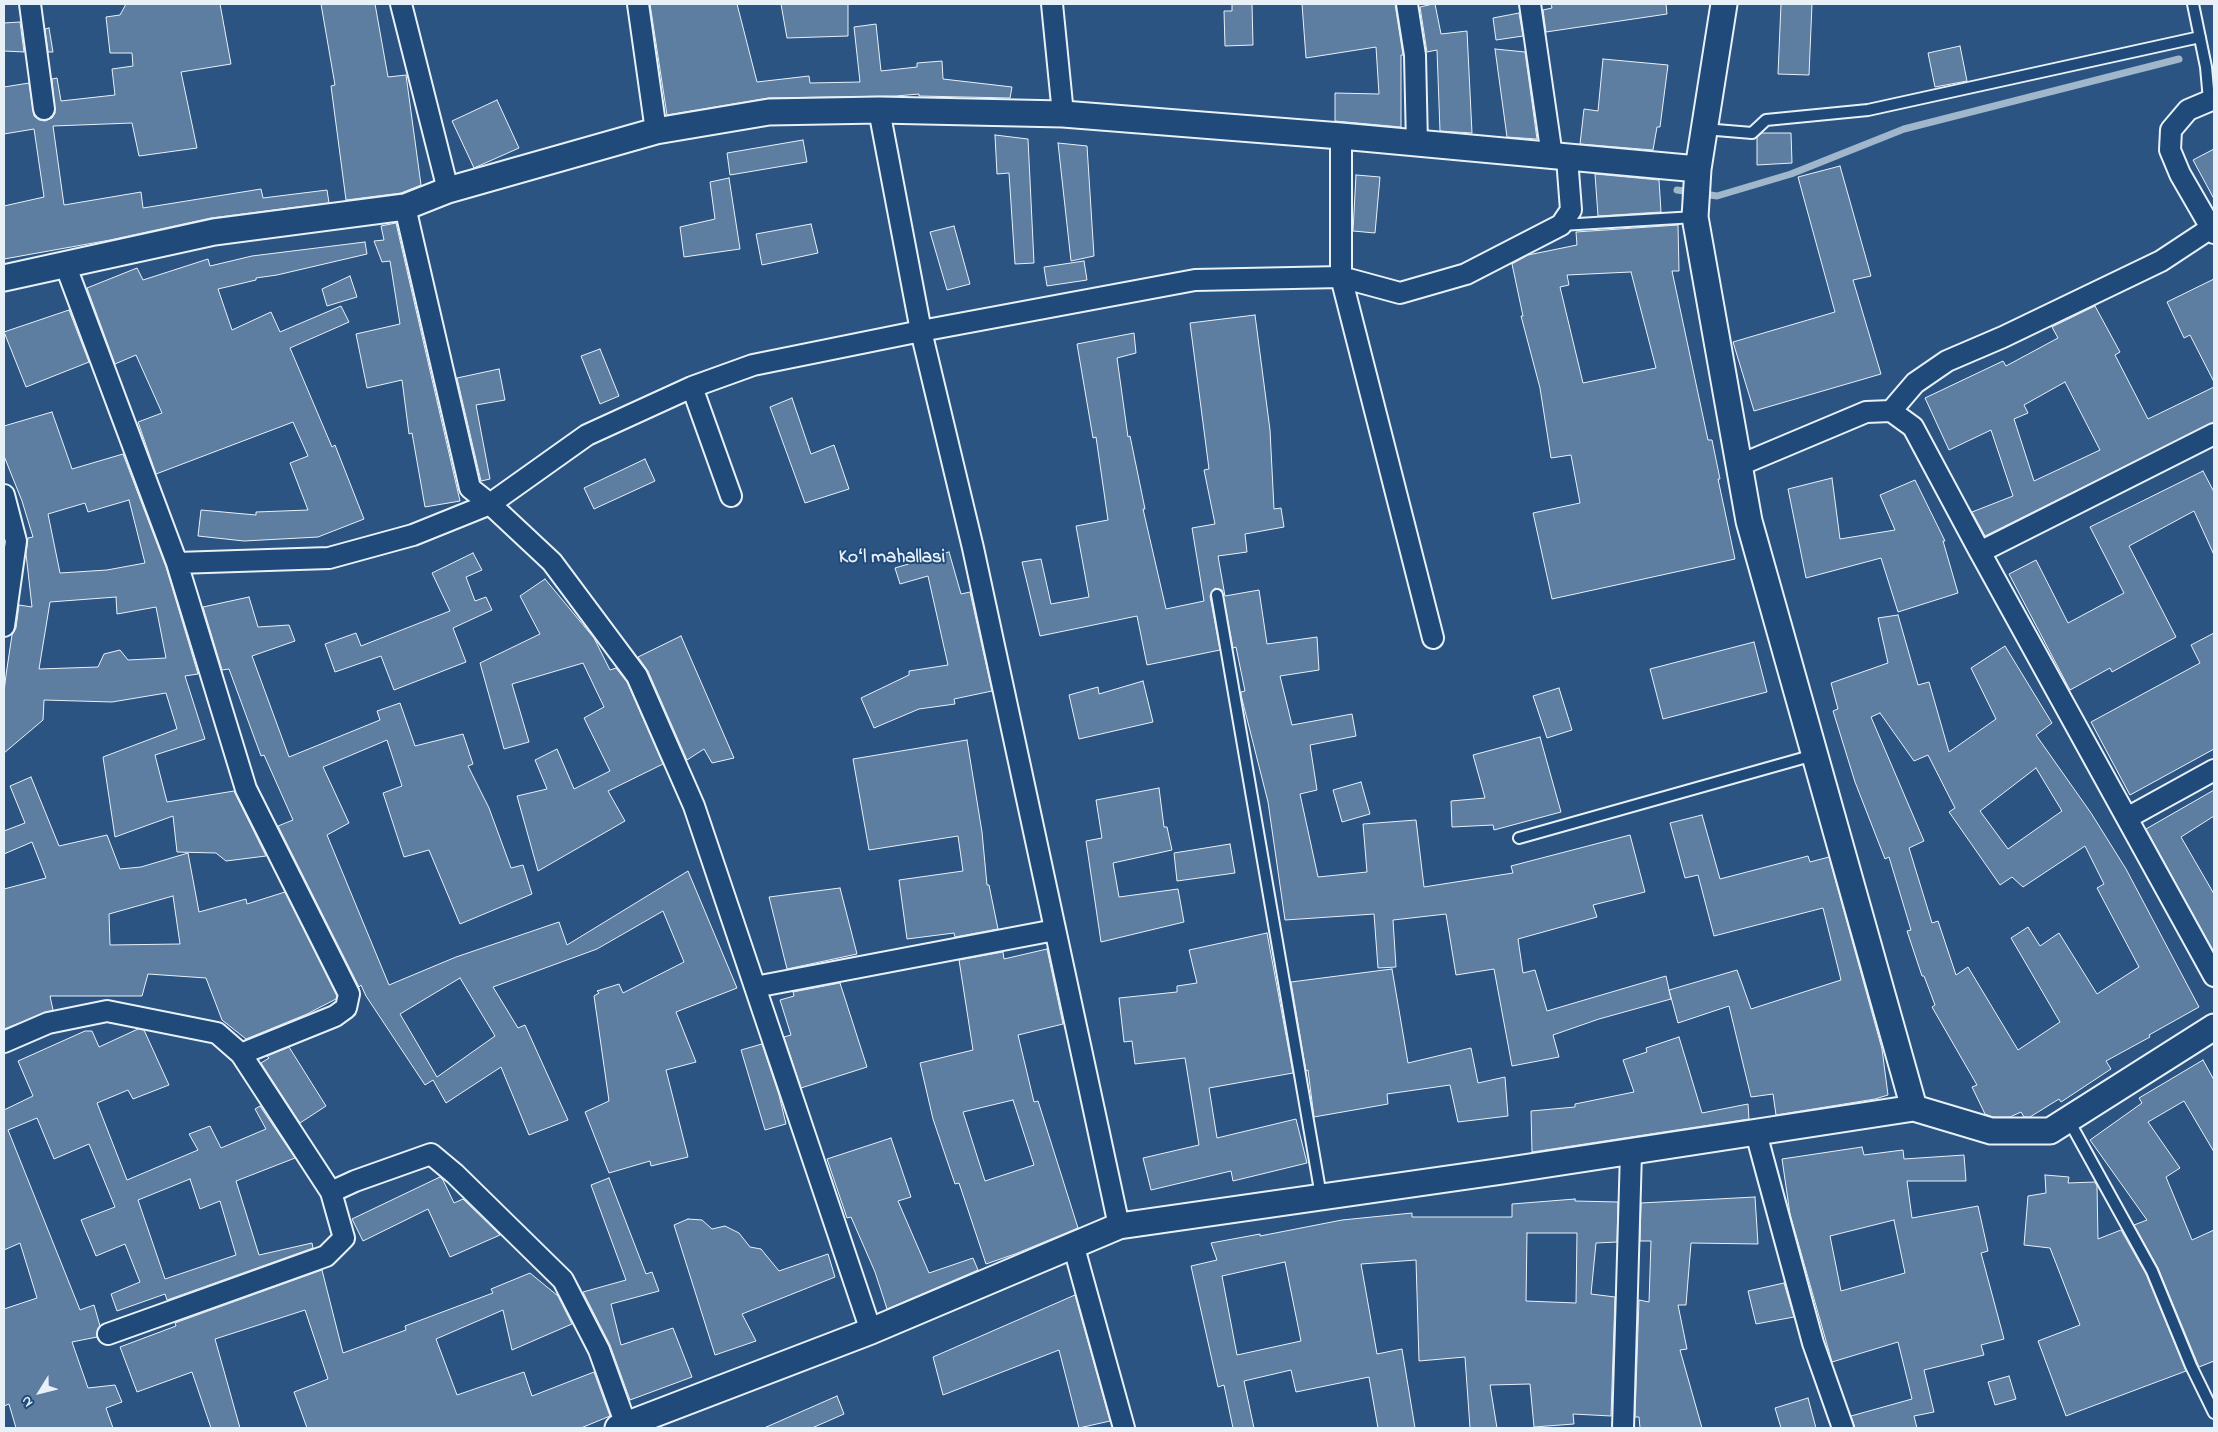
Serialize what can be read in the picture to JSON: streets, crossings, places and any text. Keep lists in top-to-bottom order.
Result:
{
  "districts": ["Koʻl mahallasi"],
  "north": "bottom left"
}
